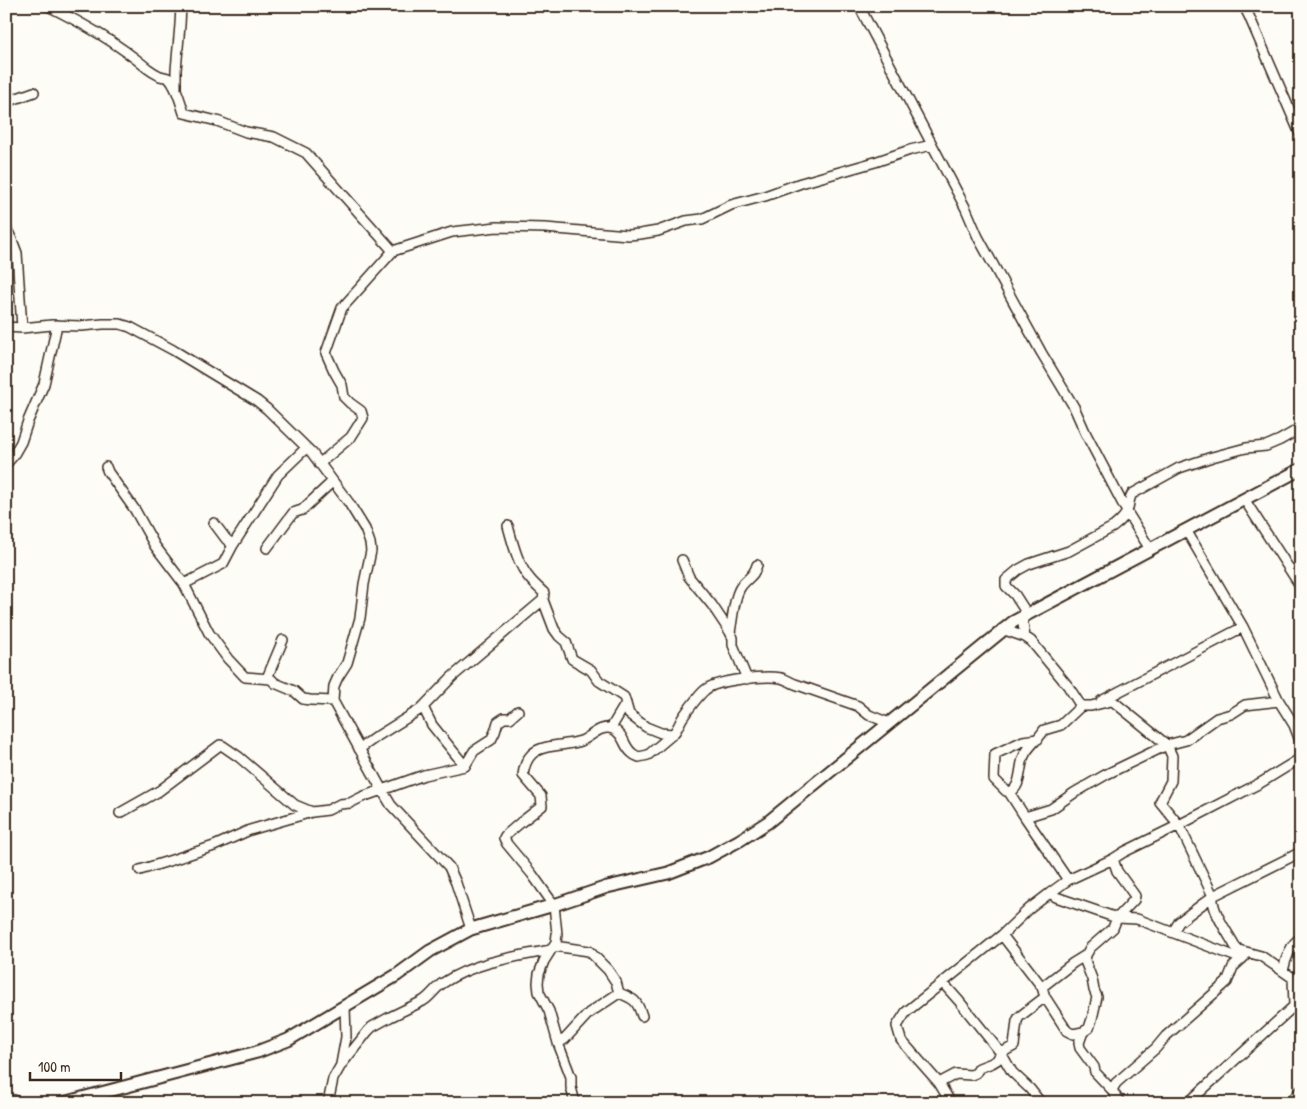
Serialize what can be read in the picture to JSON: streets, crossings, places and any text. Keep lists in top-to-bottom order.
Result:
{
  "scale_bar": "100 m"
}
